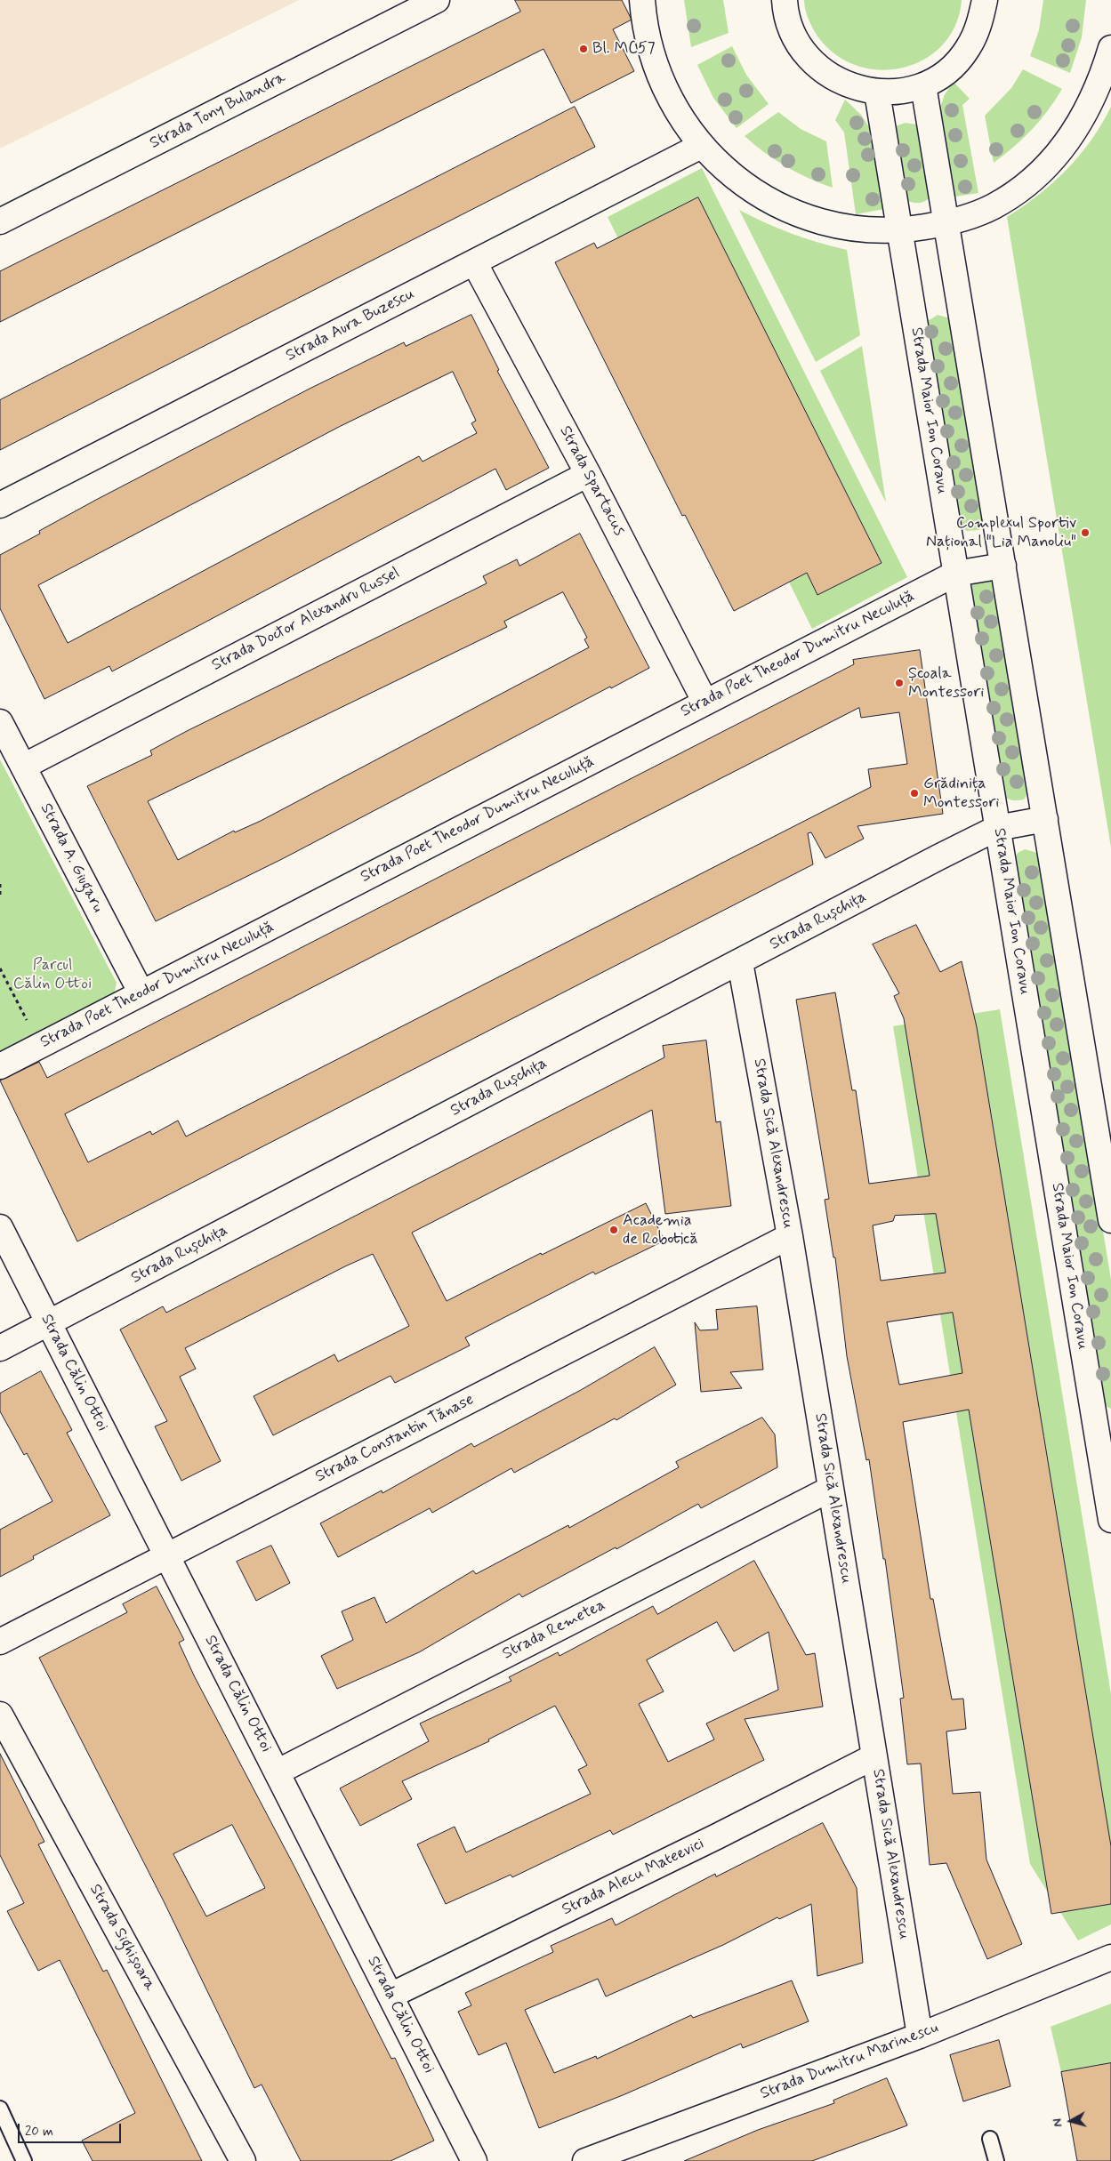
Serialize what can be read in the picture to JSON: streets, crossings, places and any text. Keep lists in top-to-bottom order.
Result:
{
  "streets": {
    "street": [
      "Strada Tony Bulandra",
      "Strada Aura Buzescu",
      "Strada Maior Ion Coravu",
      "Strada Spartacus",
      "Strada Doctor Alexandru Russel",
      "Strada Poet Theodor Dumitru Neculuță",
      "Strada A. Giugaru",
      "Strada Rușchița",
      "Strada Sică Alexandrescu",
      "Strada Călin Ottoi",
      "Strada Constantin Tănase",
      "Strada Remetea",
      "Strada Alecu Mateevici",
      "Strada Sighișoara",
      "Strada Dumitru Marinescu"
    ]
  },
  "crossings": [
    ["Strada Aura Buzescu", "Strada Spartacus"],
    ["Strada Maior Ion Coravu", "Strada Poet Theodor Dumitru Neculuță"],
    ["Strada Maior Ion Coravu", "Strada Rușchița"],
    ["Strada Spartacus", "Strada Doctor Alexandru Russel"],
    ["Strada Spartacus", "Strada Poet Theodor Dumitru Neculuță"],
    ["Strada Doctor Alexandru Russel", "Strada A. Giugaru"],
    ["Strada Poet Theodor Dumitru Neculuță", "Strada A. Giugaru"],
    ["Strada Rușchița", "Strada Sică Alexandrescu"],
    ["Strada Rușchița", "Strada Călin Ottoi"],
    ["Strada Sică Alexandrescu", "Strada Constantin Tănase"],
    ["Strada Sică Alexandrescu", "Strada Remetea"],
    ["Strada Sică Alexandrescu", "Strada Alecu Mateevici"],
    ["Strada Sică Alexandrescu", "Strada Dumitru Marinescu"],
    ["Strada Călin Ottoi", "Strada Constantin Tănase"],
    ["Strada Călin Ottoi", "Strada Remetea"],
    ["Strada Călin Ottoi", "Strada Alecu Mateevici"]
  ],
  "parks": ["Parcul Călin Ottoi"],
  "places": [
    "Bl. MC57",
    "Complexul Sportiv Național \"Lia Manoliu\"",
    "Școala Montessori",
    "Grădinița Montessori",
    "Academia de Robotică"
  ],
  "scale_bar": "20 m",
  "north": "left"
}
